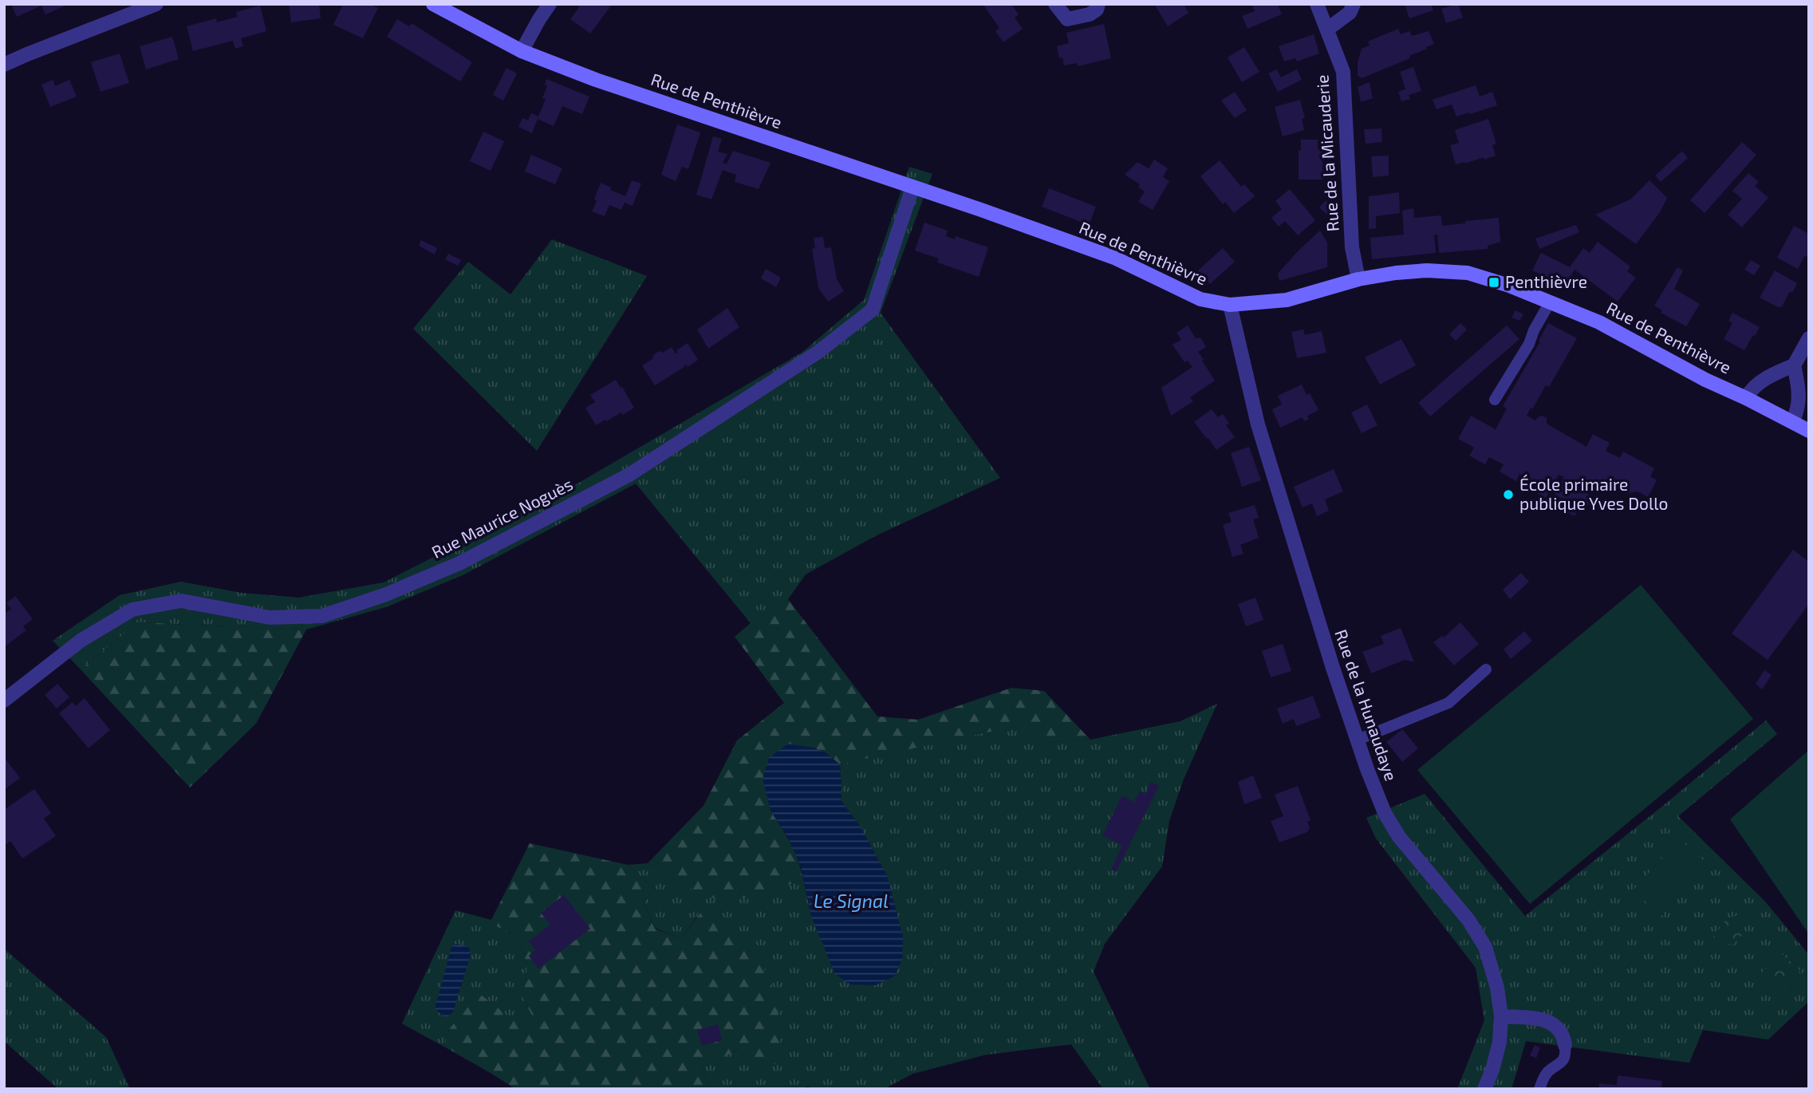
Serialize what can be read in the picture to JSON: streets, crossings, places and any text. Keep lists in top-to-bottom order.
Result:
{
  "streets": {
    "street": [
      "Rue de Penthièvre",
      "Rue de la Micauderie",
      "Rue Maurice Noguès",
      "Rue de la Hunaudaye"
    ]
  },
  "crossings": [
    ["Rue de Penthièvre", "Rue de la Micauderie"],
    ["Rue de Penthièvre", "Rue Maurice Noguès"],
    ["Rue de Penthièvre", "Rue de la Hunaudaye"]
  ],
  "water": ["Le Signal"],
  "places": {
    "transit": ["Penthièvre"],
    "other": ["École primaire publique Yves Dollo"]
  }
}
